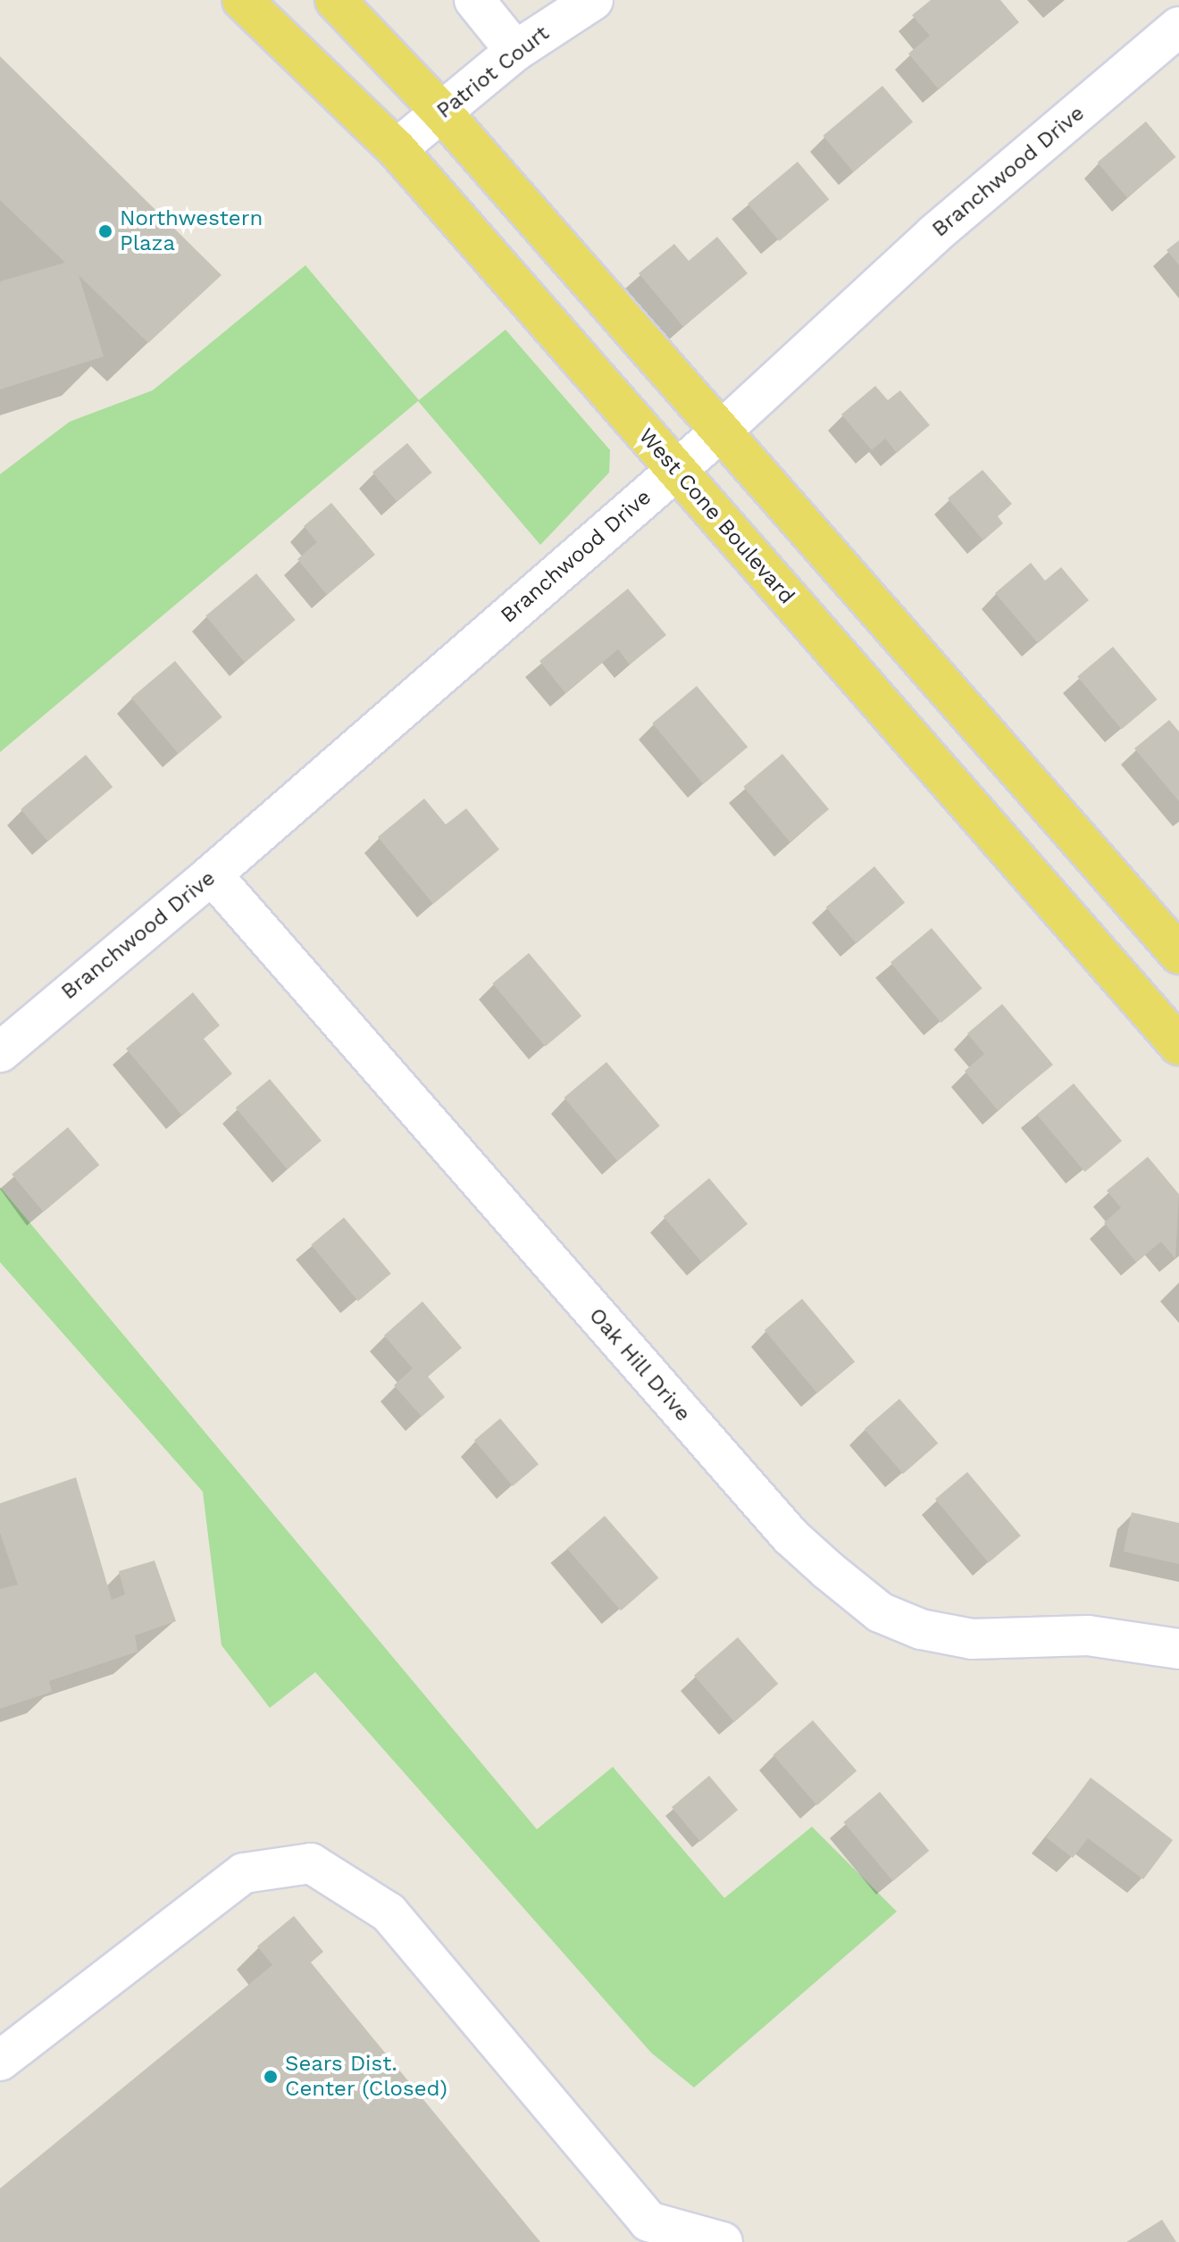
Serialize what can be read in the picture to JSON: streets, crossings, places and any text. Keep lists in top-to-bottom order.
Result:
{
  "streets": {
    "main road": ["West Cone Boulevard"],
    "street": ["Patriot Court", "Branchwood Drive", "Oak Hill Drive"]
  },
  "crossings": [
    ["Patriot Court", "West Cone Boulevard"],
    ["Branchwood Drive", "West Cone Boulevard"],
    ["Branchwood Drive", "Oak Hill Drive"]
  ],
  "places": ["Northwestern Plaza", "Sears Dist. Center (Closed)"]
}
